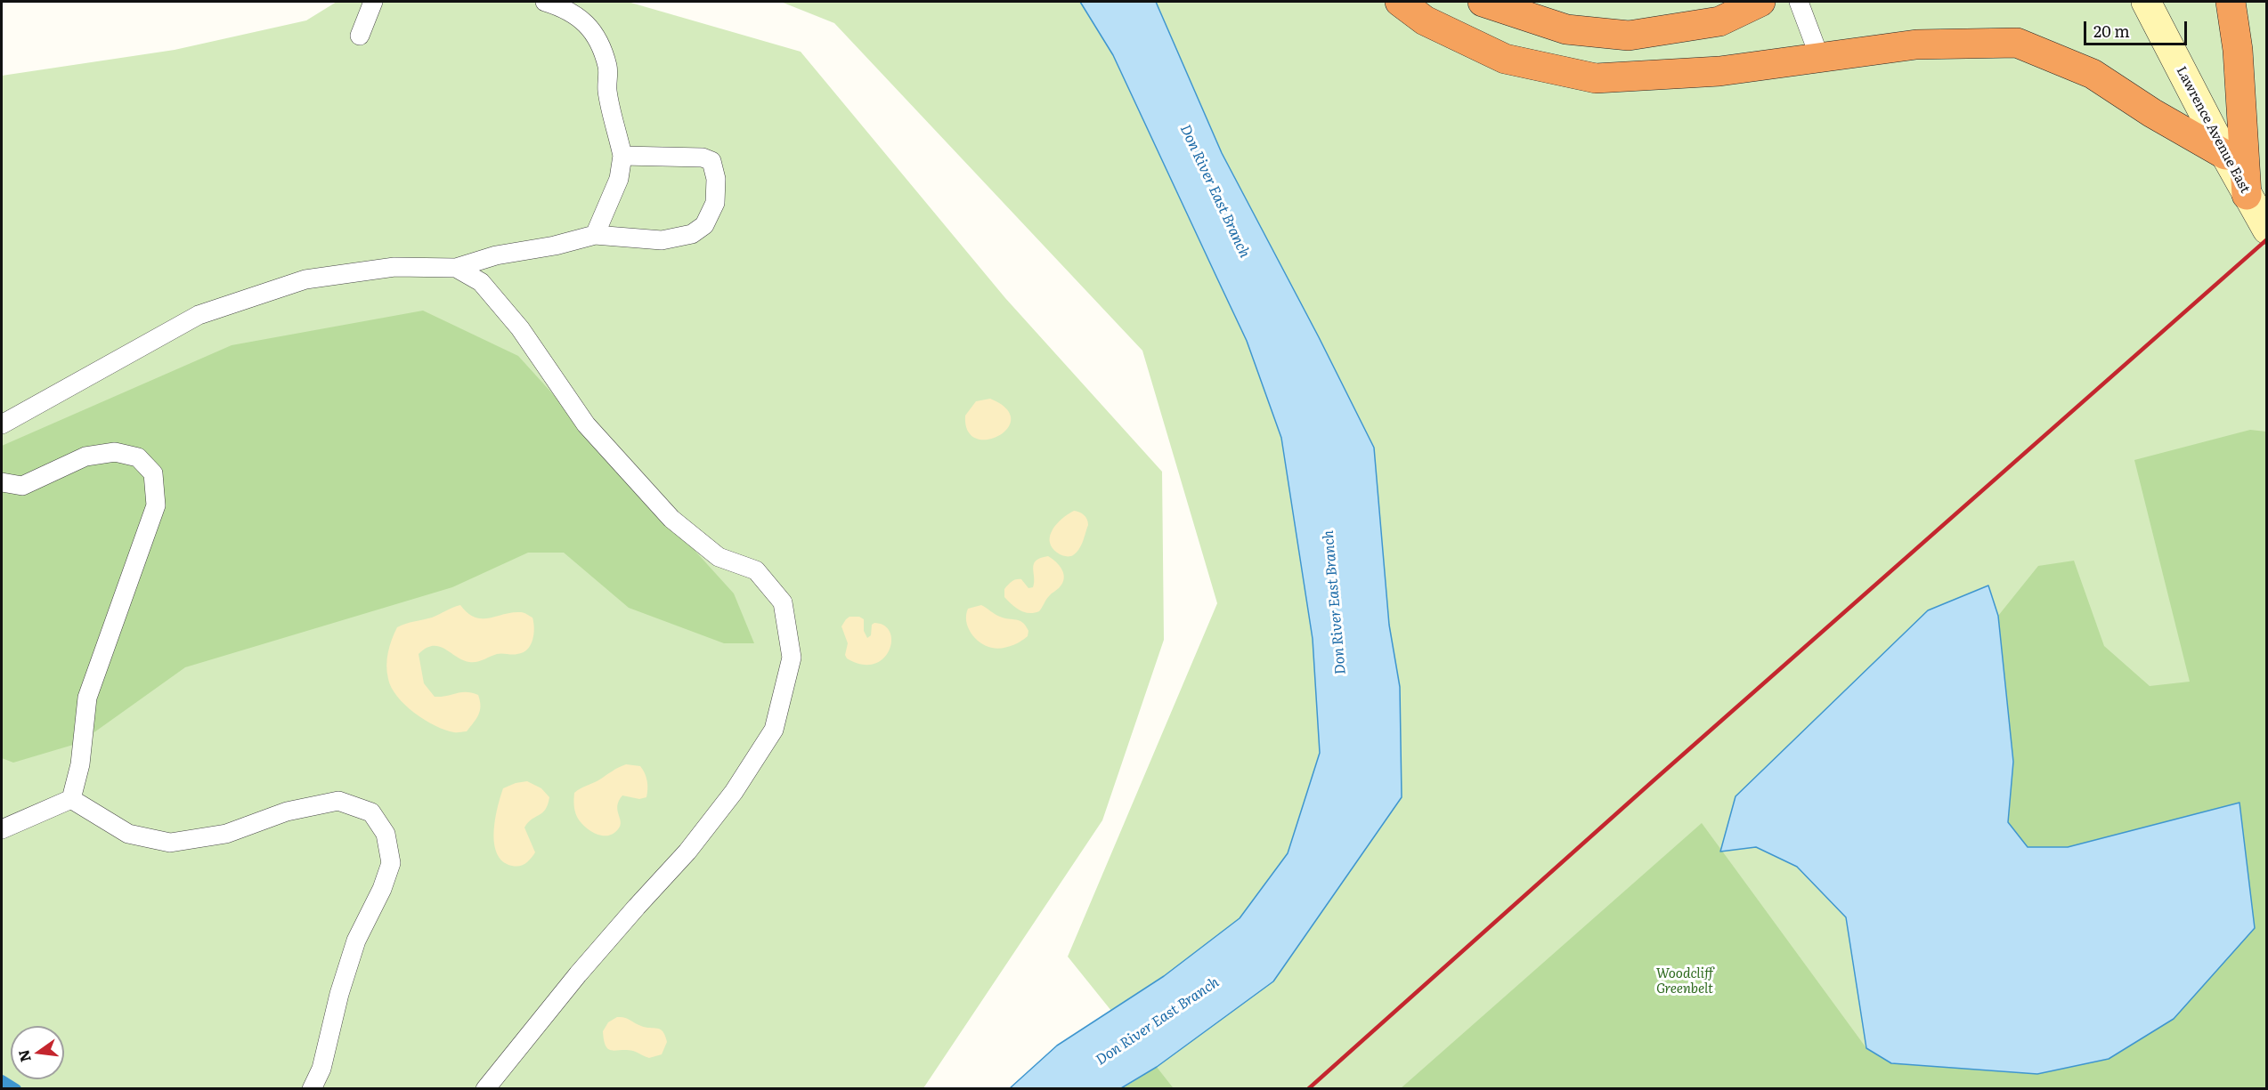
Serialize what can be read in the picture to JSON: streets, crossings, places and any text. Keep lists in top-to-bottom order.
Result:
{
  "streets": {
    "main road": ["Lawrence Avenue East"]
  },
  "water": ["Don River East Branch"],
  "parks": ["Woodcliff Greenbelt"],
  "scale_bar": "20 m",
  "north": "left"
}
